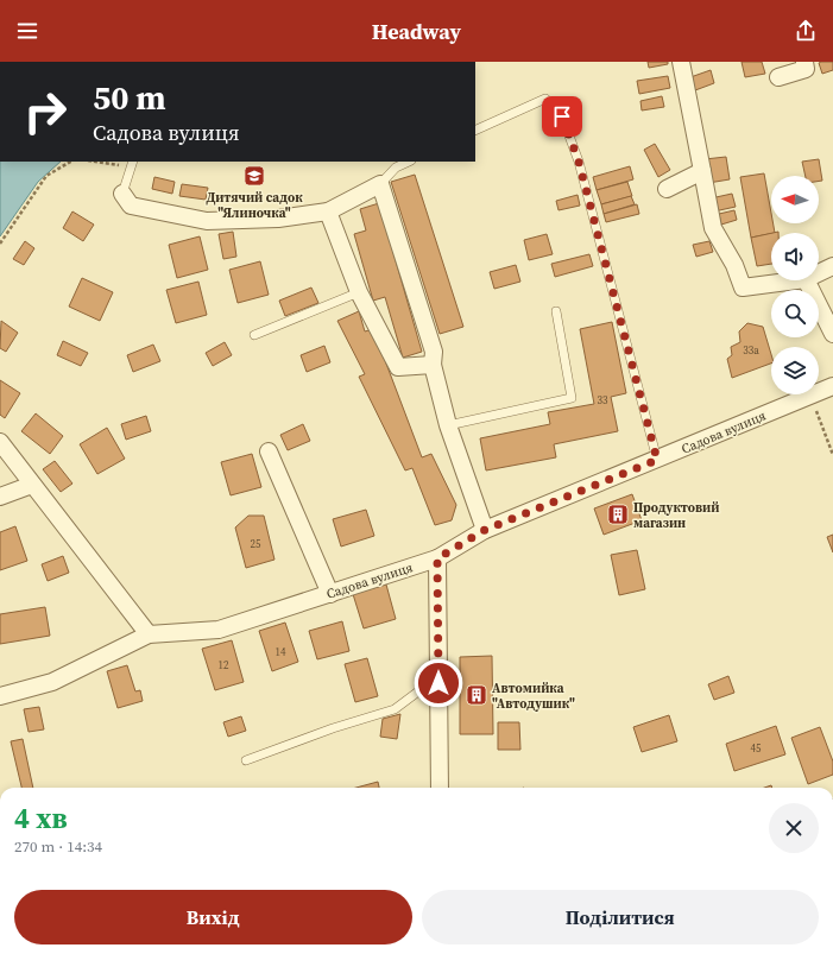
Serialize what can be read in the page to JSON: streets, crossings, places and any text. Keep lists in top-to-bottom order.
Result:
{
  "streets": {
    "street": ["Садова вулиця"]
  },
  "places": {
    "school or university": ["Дитячий садок \"Ялиночка\""],
    "building": ["Продуктовий магазин", "Автомийка \"Автодушик\""]
  },
  "house_numbers": [
    "33а",
    "33",
    "25",
    "14",
    "12",
    "45"
  ],
  "north": "left",
  "page": {
    "header": "Headway",
    "turn": ["50 m", "Садова вулиця"],
    "heading": ["4 хв", "270 m · 14:34"],
    "buttons": ["Вихід", "Поділитися"]
  }
}
